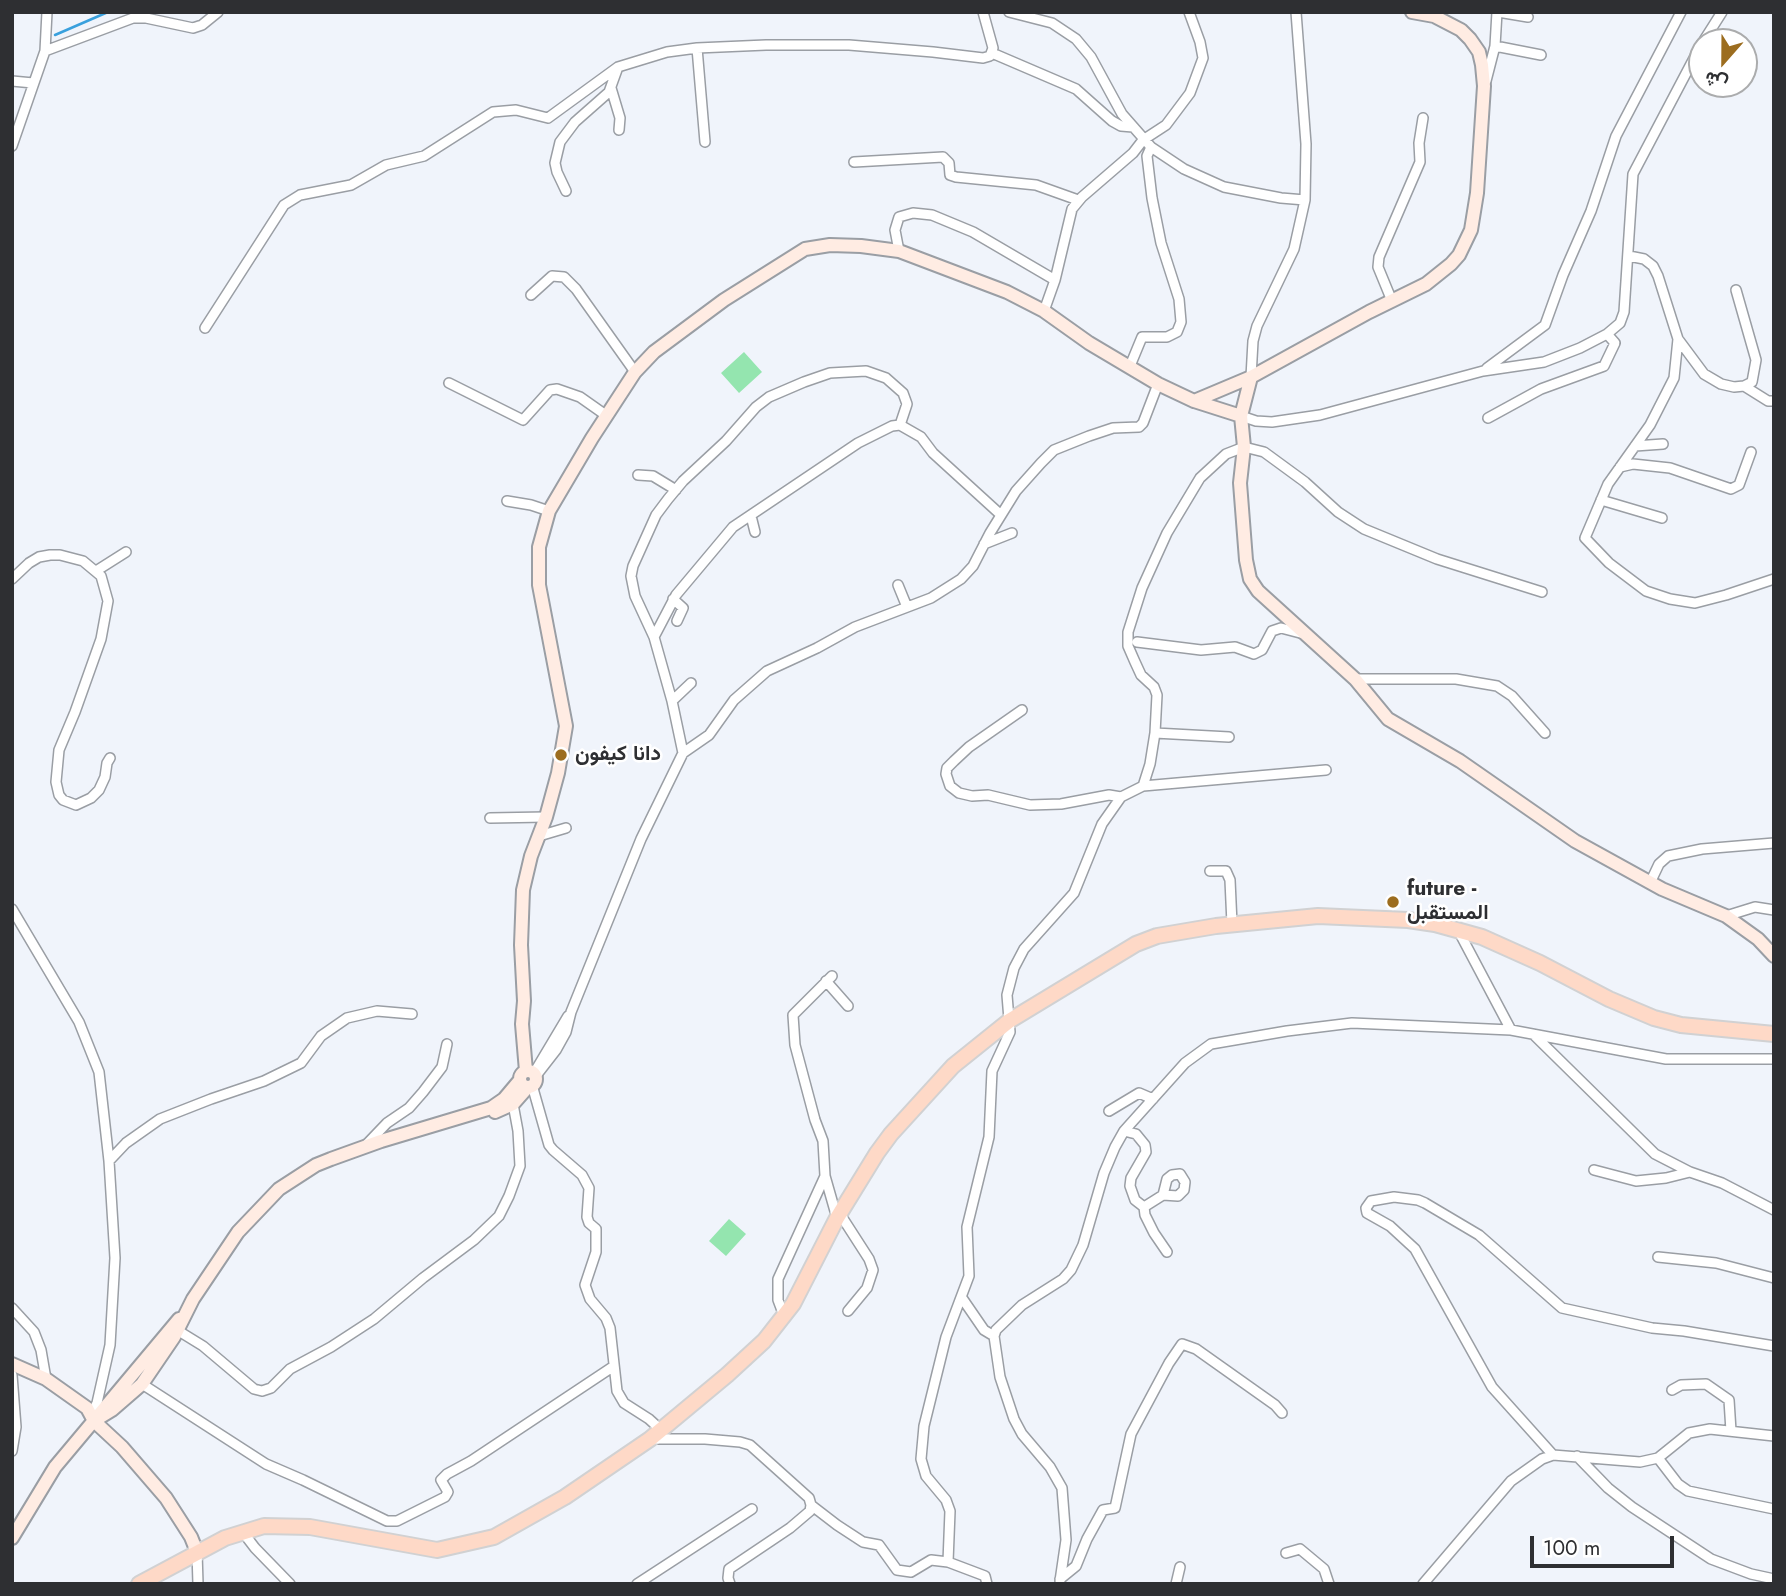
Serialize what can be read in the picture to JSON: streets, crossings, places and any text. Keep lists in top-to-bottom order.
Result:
{
  "places": ["دانا كيفون", "future - المستقبل"],
  "scale_bar": "100 m",
  "north": "bottom"
}
